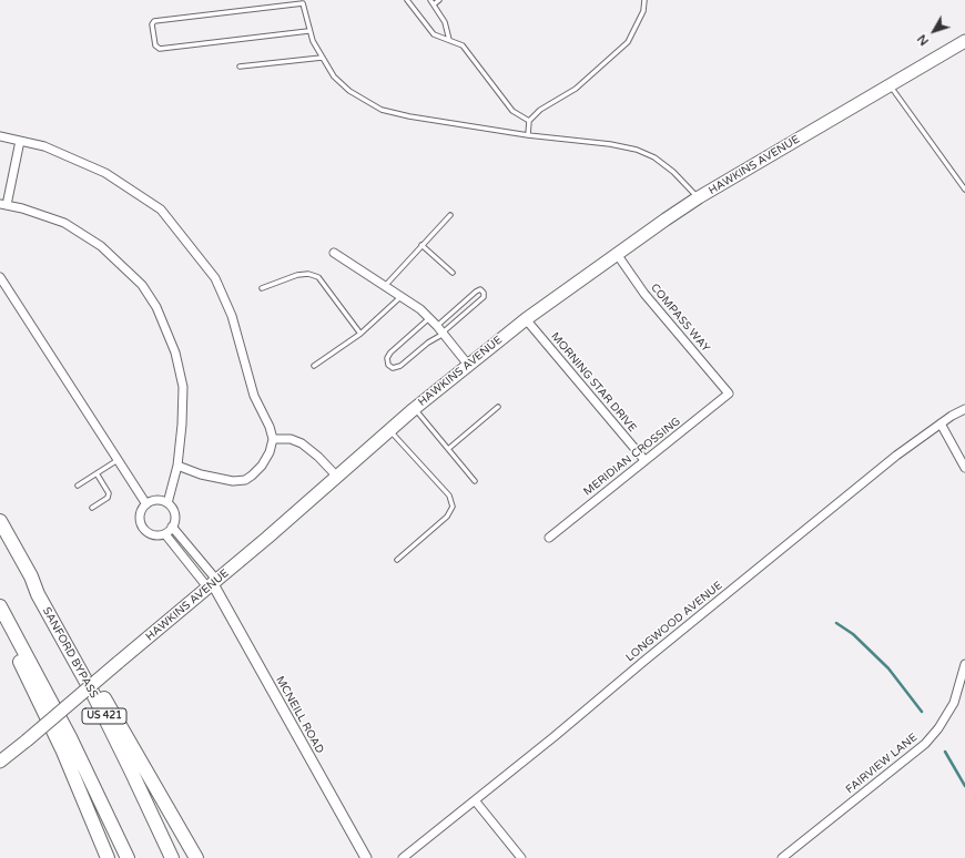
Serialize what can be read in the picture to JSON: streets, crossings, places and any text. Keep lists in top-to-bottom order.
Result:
{
  "streets": {
    "highway": ["SANFORD BYPASS", "US 421"],
    "main road": ["HAWKINS AVENUE"],
    "street": [
      "COMPASS WAY",
      "MORNING STAR DRIVE",
      "MERIDIAN CROSSING",
      "LONGWOOD AVENUE",
      "MCNEILL ROAD",
      "FAIRVIEW LANE"
    ]
  },
  "crossings": [
    ["HAWKINS AVENUE", "COMPASS WAY"],
    ["HAWKINS AVENUE", "MORNING STAR DRIVE"],
    ["HAWKINS AVENUE", "MCNEILL ROAD"],
    ["COMPASS WAY", "MERIDIAN CROSSING"],
    ["MORNING STAR DRIVE", "MERIDIAN CROSSING"]
  ],
  "north": "bottom left"
}
